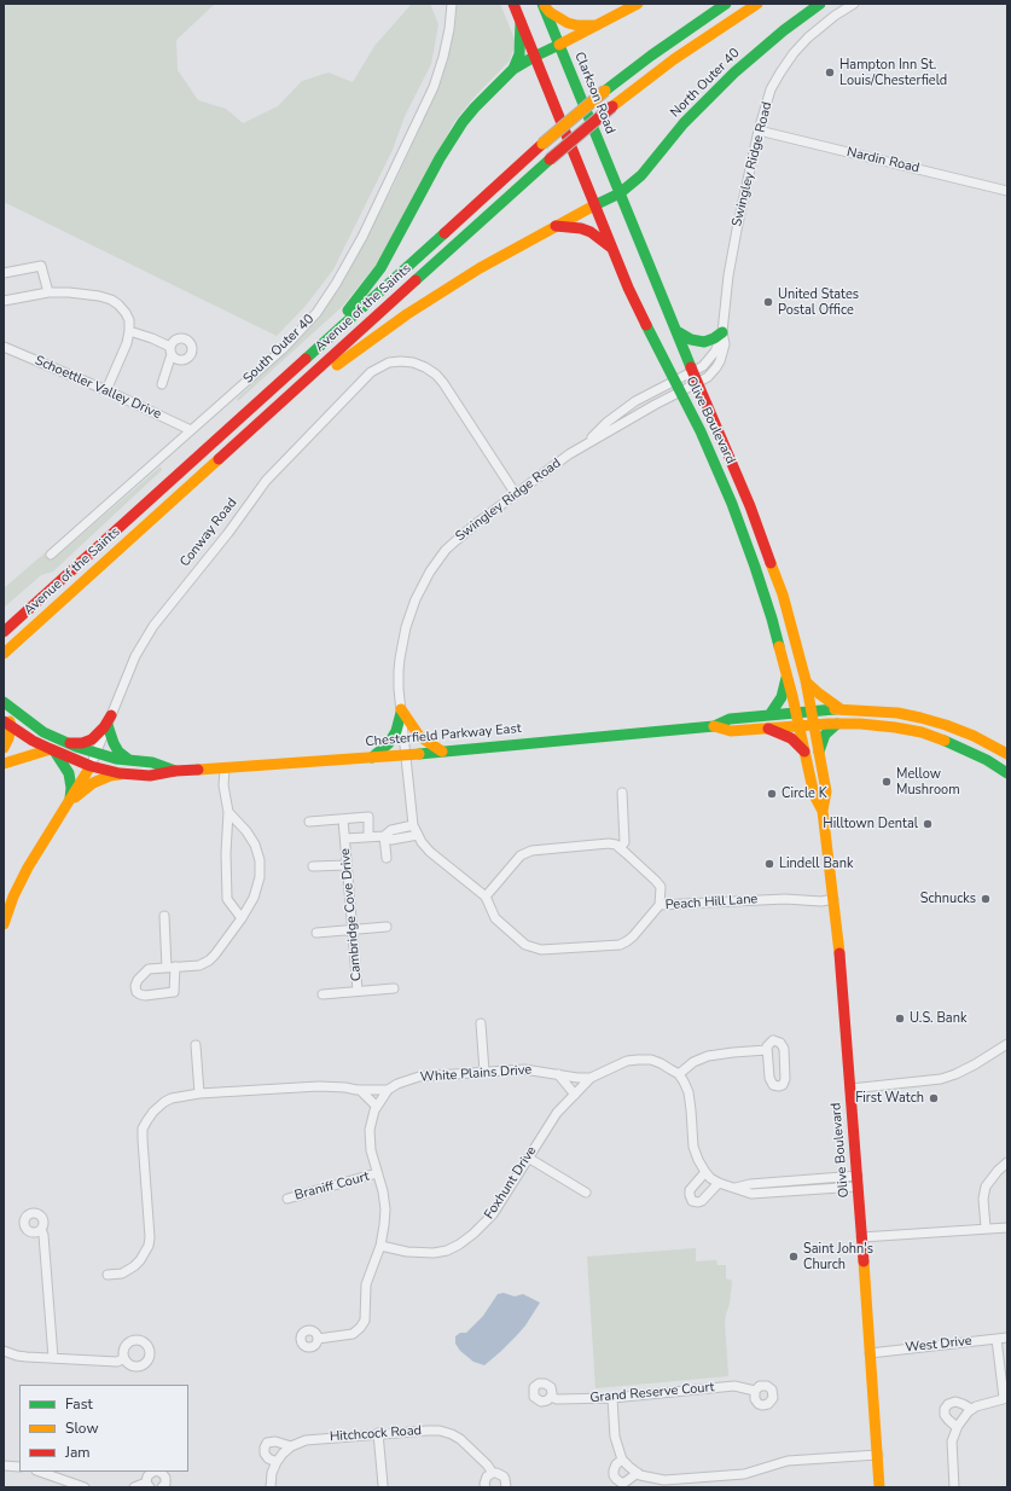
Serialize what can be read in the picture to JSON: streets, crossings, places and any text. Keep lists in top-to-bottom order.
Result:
{
  "streets": {
    "main road": [
      "North Outer 40",
      "Clarkson Road",
      "Avenue of the Saints",
      "Olive Boulevard",
      "Conway Road",
      "Chesterfield Parkway East"
    ],
    "street": [
      "Nardin Road",
      "Swingley Ridge Road",
      "South Outer 40",
      "Schoettler Valley Drive",
      "Peach Hill Lane",
      "Cambridge Cove Drive",
      "White Plains Drive",
      "Foxhunt Drive",
      "Braniff Court",
      "West Drive",
      "Grand Reserve Court",
      "Hitchcock Road"
    ]
  },
  "crossings": [
    ["North Outer 40", "Clarkson Road"],
    ["North Outer 40", "Avenue of the Saints"],
    ["North Outer 40", "Olive Boulevard"],
    ["Clarkson Road", "Olive Boulevard"],
    ["Nardin Road", "Swingley Ridge Road"],
    ["Swingley Ridge Road", "Olive Boulevard"],
    ["Swingley Ridge Road", "Conway Road"],
    ["Swingley Ridge Road", "Chesterfield Parkway East"],
    ["Swingley Ridge Road", "Peach Hill Lane"],
    ["South Outer 40", "Schoettler Valley Drive"],
    ["Olive Boulevard", "Chesterfield Parkway East"],
    ["Olive Boulevard", "Peach Hill Lane"],
    ["Olive Boulevard", "West Drive"],
    ["Conway Road", "Chesterfield Parkway East"],
    ["Chesterfield Parkway East", "Peach Hill Lane"],
    ["Peach Hill Lane", "Cambridge Cove Drive"],
    ["White Plains Drive", "Foxhunt Drive"]
  ],
  "places": [
    "Hampton Inn St. Louis/Chesterfield",
    "United States Postal Office",
    "Mellow Mushroom",
    "Circle K",
    "Hilltown Dental",
    "Lindell Bank",
    "Schnucks",
    "U.S. Bank",
    "First Watch",
    "Saint John's Church"
  ],
  "legend": ["Fast", "Slow", "Jam"]
}
